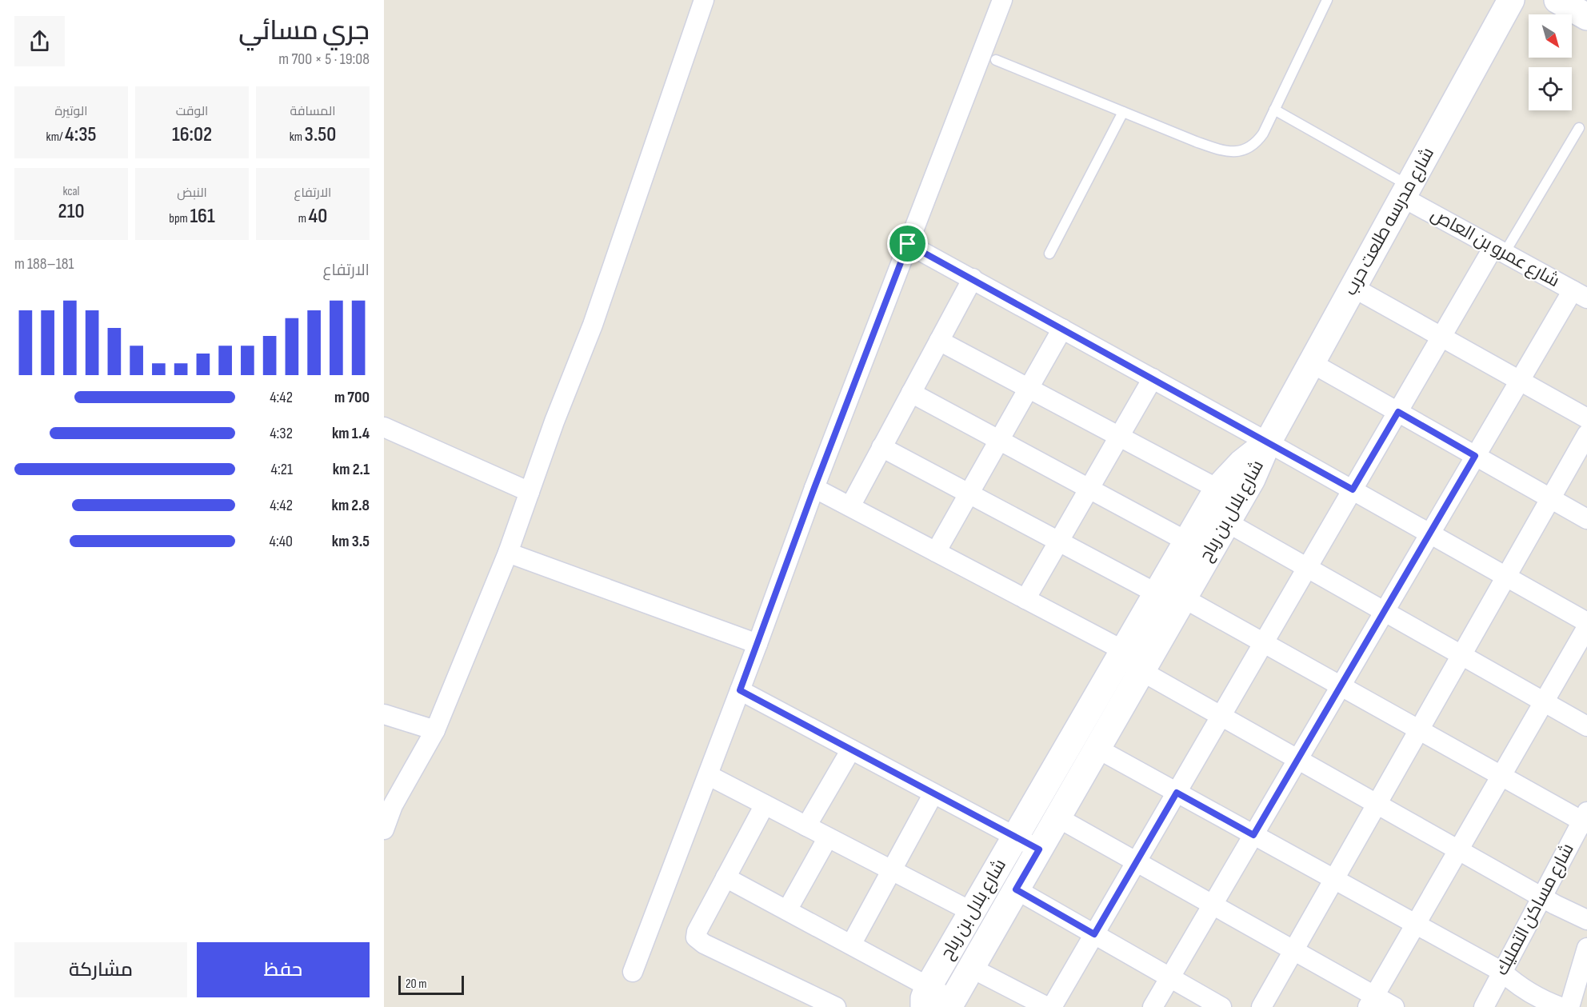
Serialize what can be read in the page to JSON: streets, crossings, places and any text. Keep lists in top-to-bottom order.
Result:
{
  "streets": {
    "street": [
      "شارع مدرسه طلعت حرب",
      "شارع عمرو بن العاص",
      "شارع بلال بن رباح",
      "شارع مساكن التمليك"
    ]
  },
  "crossings": [
    ["شارع مدرسه طلعت حرب", "شارع عمرو بن العاص"],
    ["شارع مدرسه طلعت حرب", "شارع بلال بن رباح"]
  ],
  "scale_bar": "20 m",
  "north": "bottom right",
  "page": {
    "heading": ["جري مسائي", "19:08 · 5 × 700 m"],
    "stats": [
      ["المسافة", "3.50 km"],
      ["الوقت", "16:02"],
      ["الوتيرة", "4:35 /km"],
      ["الارتفاع", "40 m"],
      ["النبض", "161 bpm"],
      ["kcal", "210"]
    ],
    "chart": ["الارتفاع", "181–188 m"],
    "list": [
      {
        "name": "700 m",
        "note": "4:42"
      },
      {
        "name": "1.4 km",
        "note": "4:32"
      },
      {
        "name": "2.1 km",
        "note": "4:21"
      },
      {
        "name": "2.8 km",
        "note": "4:42"
      },
      {
        "name": "3.5 km",
        "note": "4:40"
      }
    ],
    "buttons": ["حفظ", "مشاركة"],
    "scale": "20 m"
  }
}
